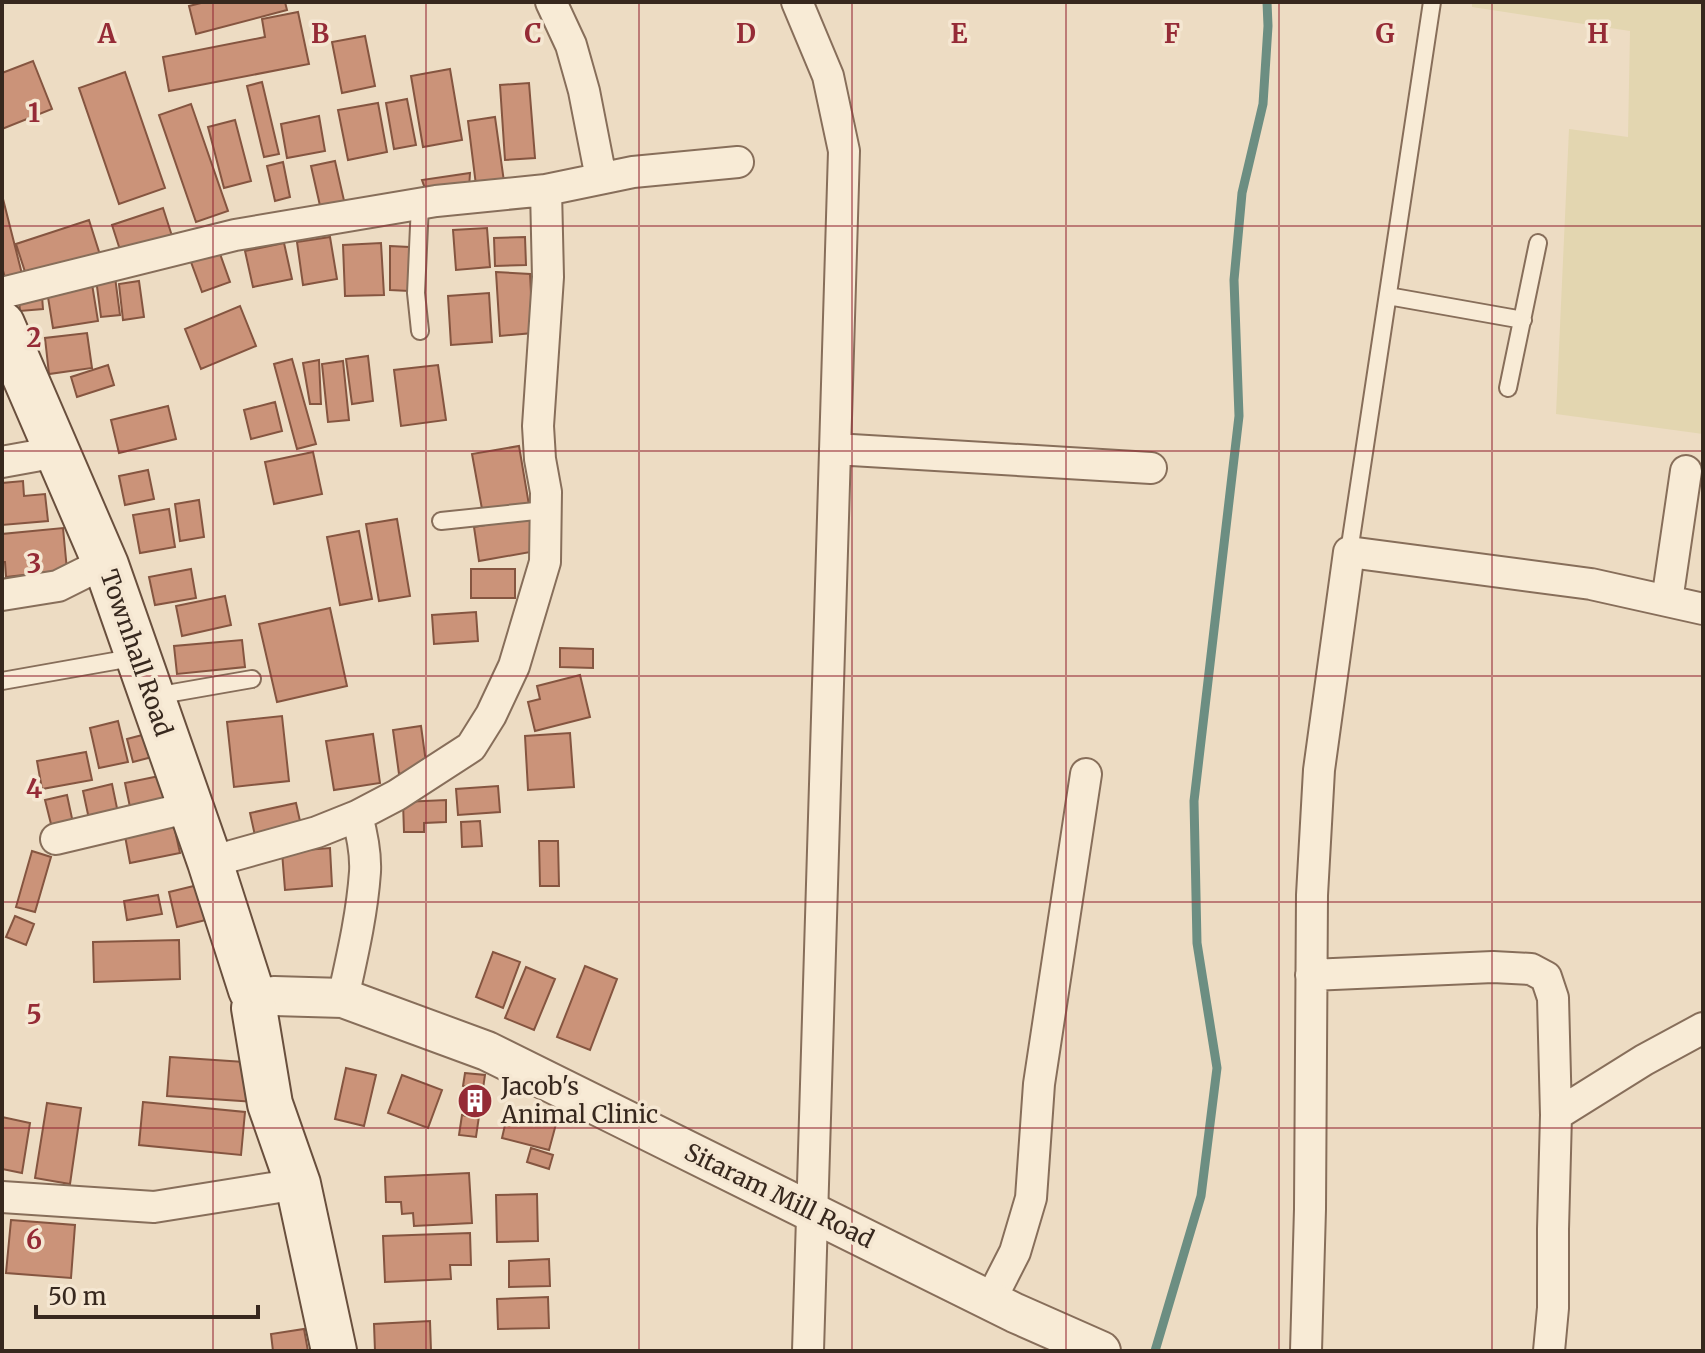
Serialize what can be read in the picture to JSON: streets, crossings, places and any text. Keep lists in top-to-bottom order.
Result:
{
  "streets": {
    "main road": ["Townhall Road"],
    "street": ["Sitaram Mill Road"]
  },
  "crossings": [
    ["Townhall Road", "Sitaram Mill Road"]
  ],
  "places": {
    "building": ["Jacob's Animal Clinic"]
  },
  "scale_bar": "50 m",
  "grid": {
    "columns": [
      "A",
      "B",
      "C",
      "D",
      "E",
      "F",
      "G",
      "H"
    ],
    "rows": [
      "1",
      "2",
      "3",
      "4",
      "5",
      "6"
    ]
  }
}
